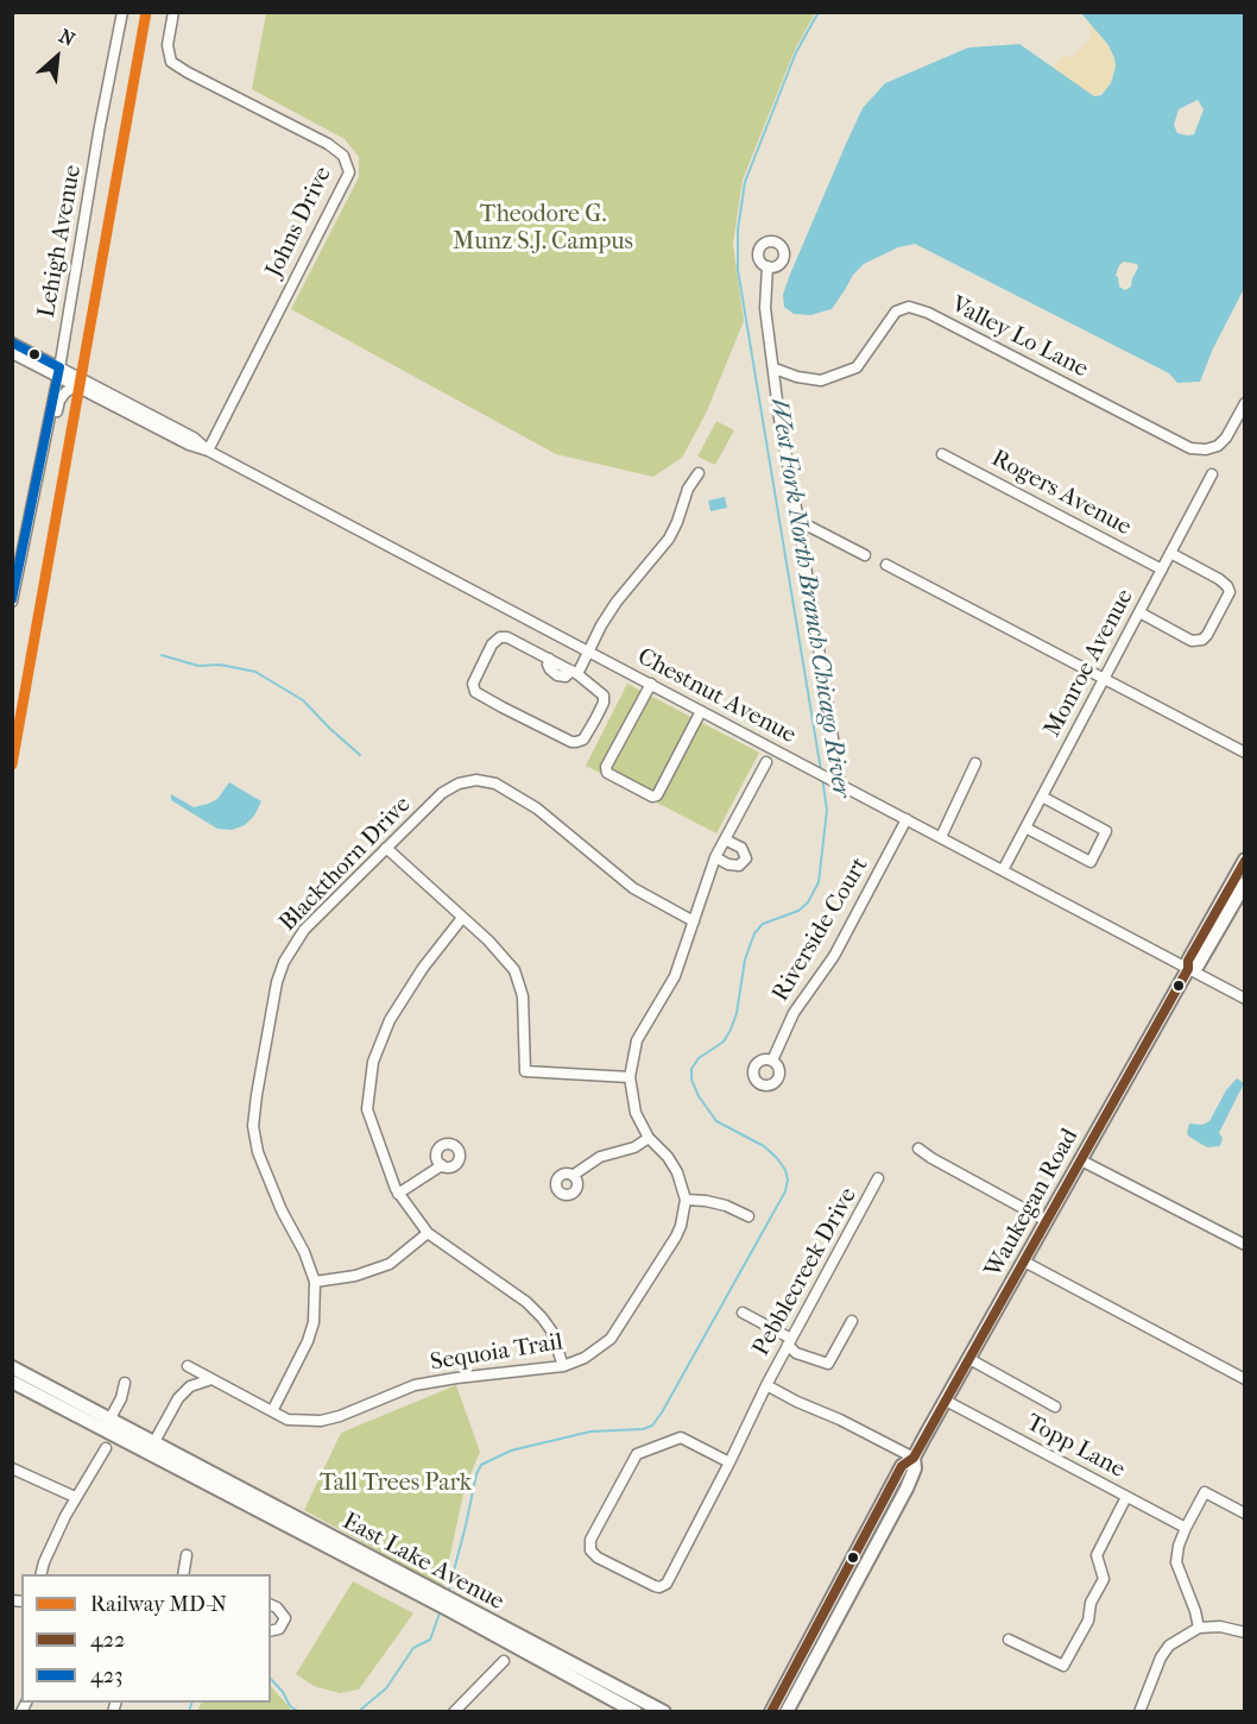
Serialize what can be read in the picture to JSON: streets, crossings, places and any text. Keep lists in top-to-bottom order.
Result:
{
  "streets": {
    "main road": ["Waukegan Road", "East Lake Avenue"],
    "street": [
      "Johns Drive",
      "Lehigh Avenue",
      "Valley Lo Lane",
      "Rogers Avenue",
      "Monroe Avenue",
      "Chestnut Avenue",
      "Blackthorn Drive",
      "Riverside Court",
      "Pebblecreek Drive",
      "Sequoia Trail",
      "Topp Lane"
    ]
  },
  "crossings": [
    ["Johns Drive", "Chestnut Avenue"],
    ["Lehigh Avenue", "Chestnut Avenue"],
    ["Rogers Avenue", "Monroe Avenue"],
    ["Monroe Avenue", "Chestnut Avenue"],
    ["Chestnut Avenue", "Riverside Court"],
    ["Chestnut Avenue", "Waukegan Road"],
    ["Blackthorn Drive", "Sequoia Trail"],
    ["Waukegan Road", "Pebblecreek Drive"],
    ["Waukegan Road", "Topp Lane"]
  ],
  "water": ["West Fork North Branch Chicago River"],
  "parks": ["Theodore G. Munz S.J. Campus", "Tall Trees Park"],
  "lines": ["rail line MD-N", "transit line 423", "transit line 422"],
  "legend": ["Railway MD-N", "422", "423"],
  "north": "top right"
}
